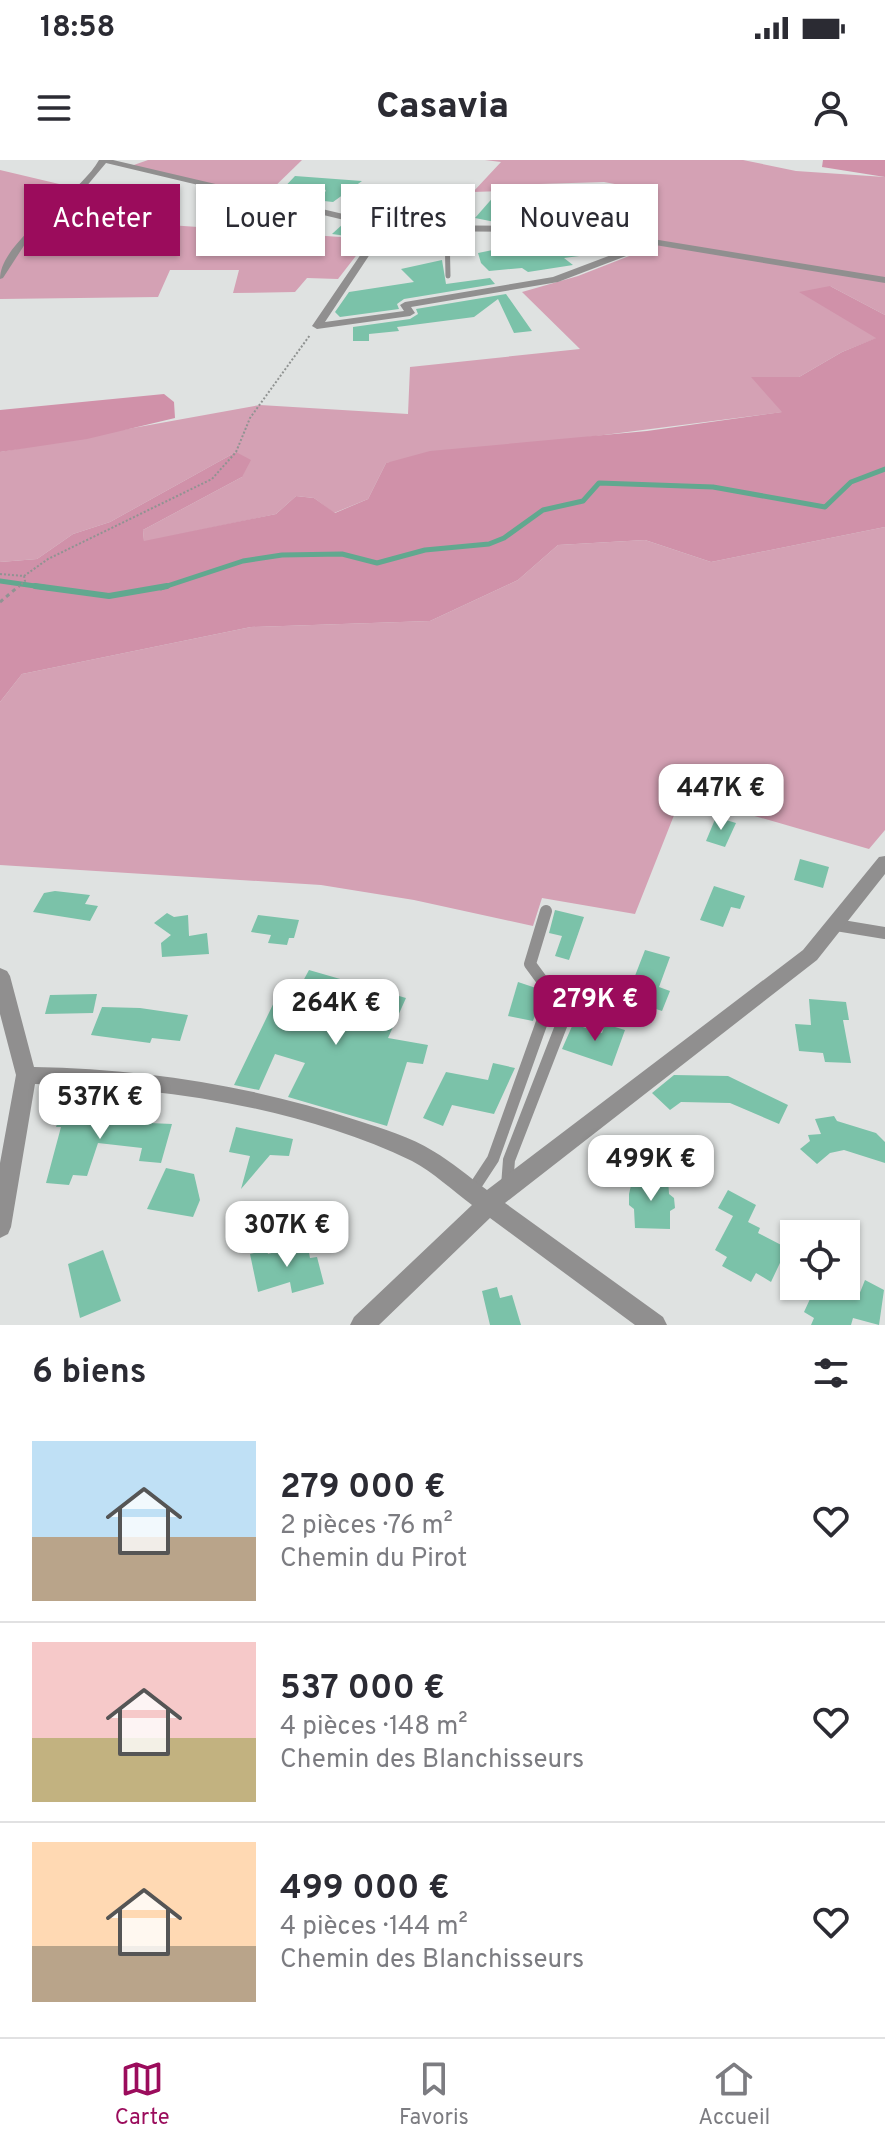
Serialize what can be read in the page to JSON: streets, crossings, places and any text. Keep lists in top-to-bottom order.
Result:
{
  "page": {
    "status": "18:58",
    "header": "Casavia",
    "chip": [
      "Acheter",
      "Louer",
      "Filtres",
      "Nouveau"
    ],
    "price": [
      "447K €",
      "279K €",
      "264K €",
      "537K €",
      "499K €",
      "307K €"
    ],
    "heading": "6 biens",
    "list": [
      {
        "name": "279 000 €",
        "note": "2 pièces · 76 m² · Chemin du Pirot"
      },
      {
        "name": "537 000 €",
        "note": "4 pièces · 148 m² · Chemin des Blanchisseurs"
      },
      {
        "name": "499 000 €",
        "note": "4 pièces · 144 m² · Chemin des Blanchisseurs"
      }
    ],
    "tabs": ["Carte", "Favoris", "Accueil"]
  }
}
